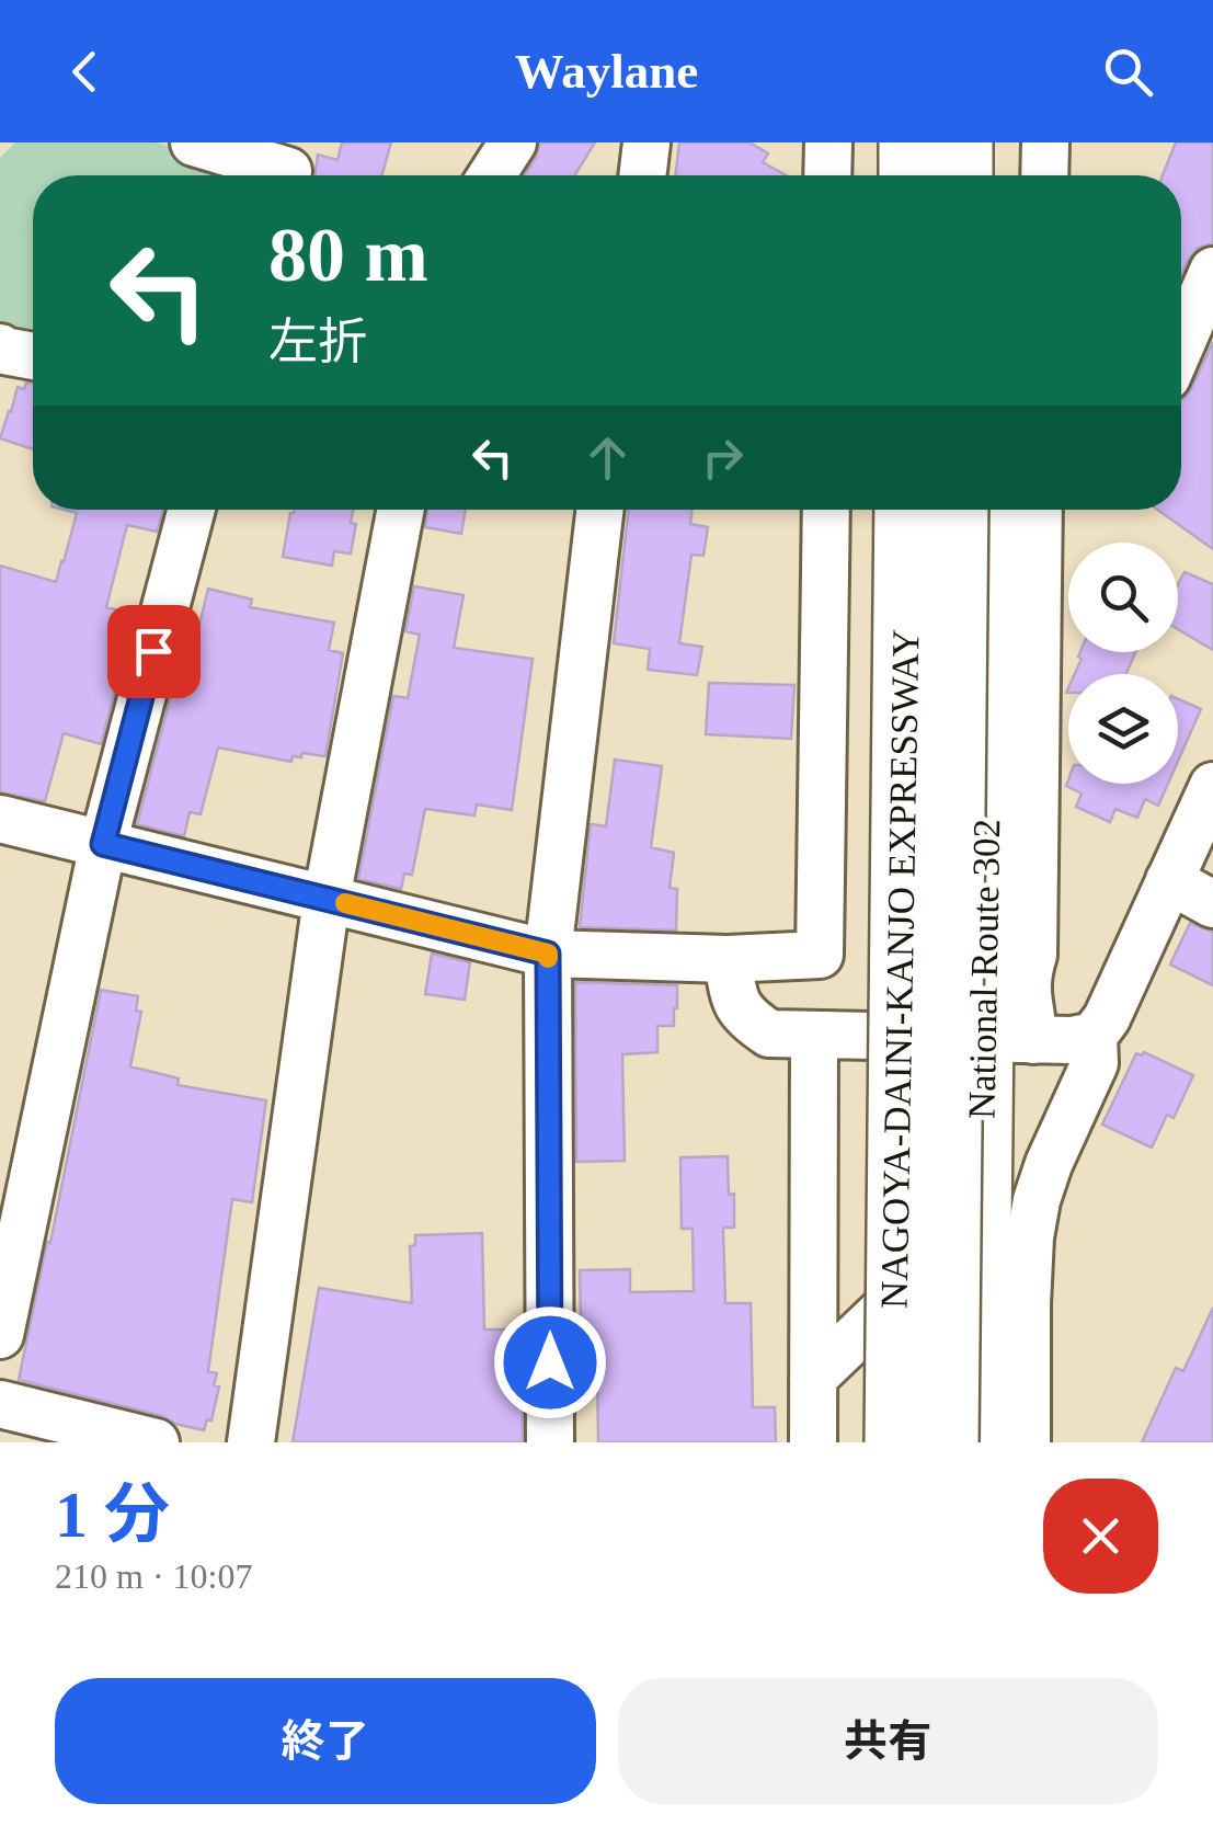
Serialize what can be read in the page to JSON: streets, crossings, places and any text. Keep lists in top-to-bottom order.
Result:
{
  "streets": {
    "highway": ["NAGOYA-DAINI-KANJO EXPRESSWAY", "National Route 302"]
  },
  "page": {
    "header": "Waylane",
    "turn": ["80 m", "左折"],
    "heading": ["1 分", "210 m · 10:07"],
    "buttons": ["終了", "共有"]
  }
}
